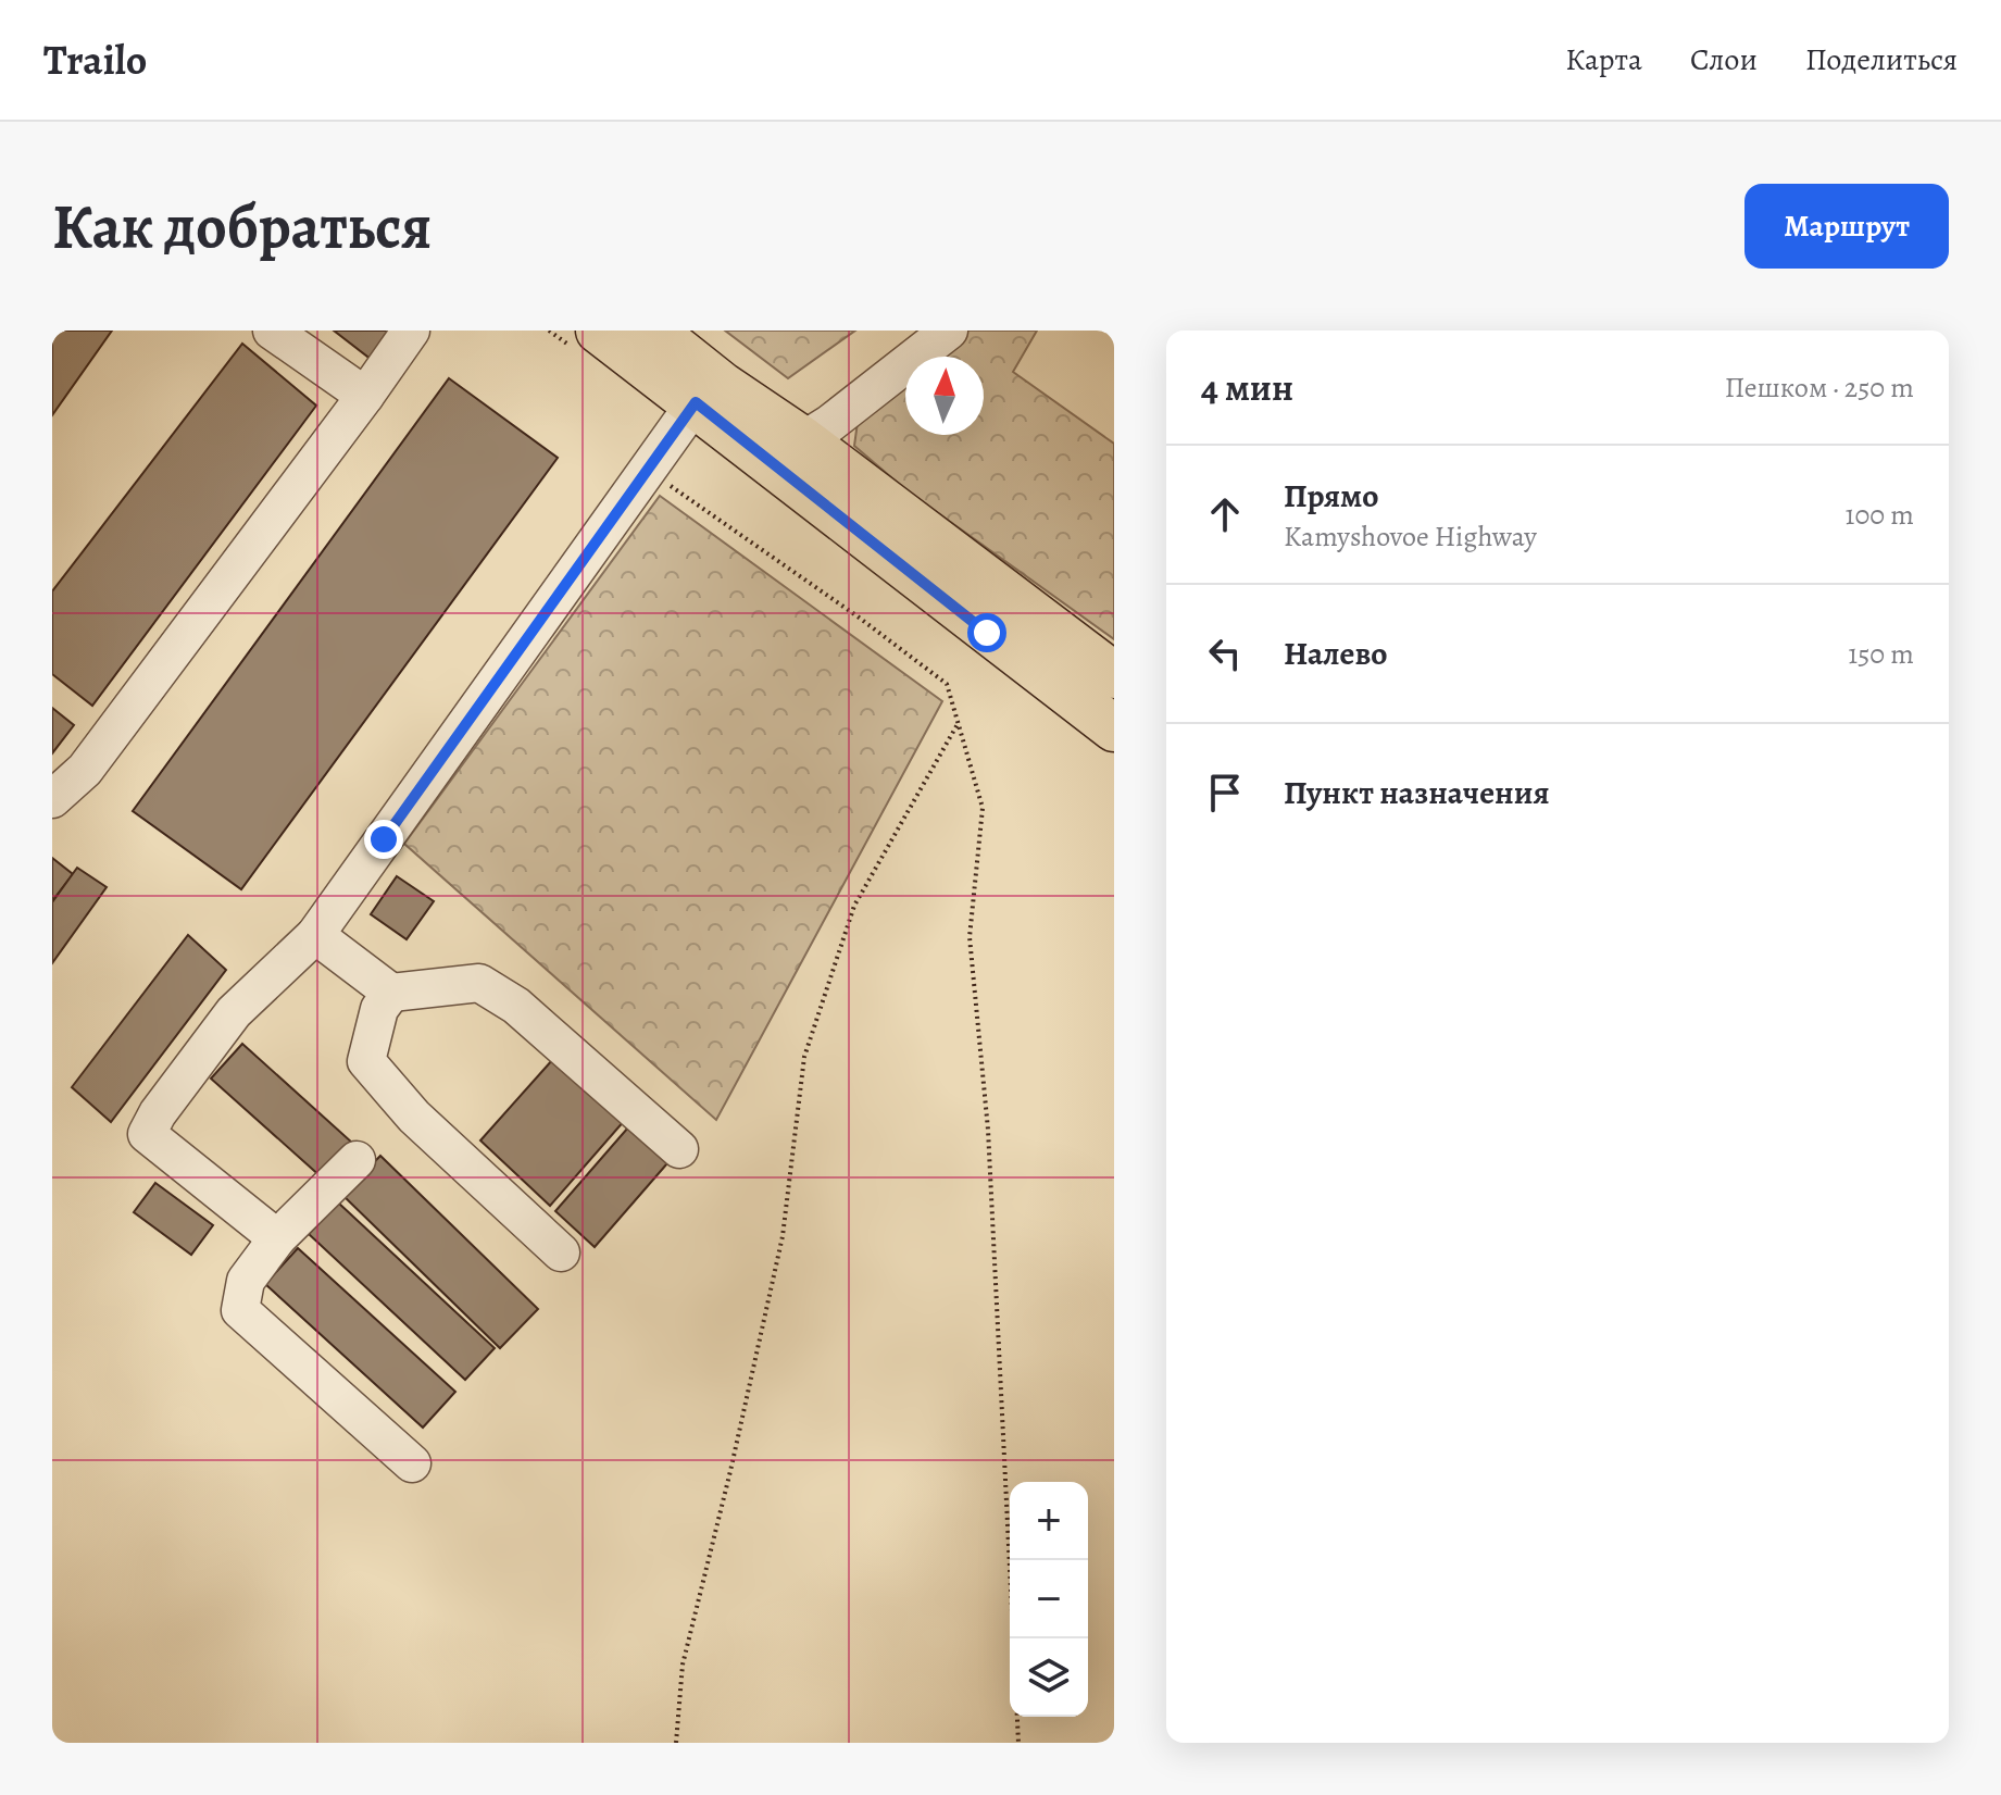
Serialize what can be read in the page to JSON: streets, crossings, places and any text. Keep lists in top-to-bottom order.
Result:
{
  "north": "top",
  "page": {
    "header": "Trailo",
    "nav": ["Карта", "Слои", "Поделиться"],
    "buttons": "Маршрут",
    "title": "Как добраться",
    "heading": ["4 мин", "Пешком · 250 m"],
    "list": [
      ["Прямо", "Kamyshovoe Highway", "100 m"],
      ["Налево", "150 m"],
      "Пункт назначения"
    ],
    "map_buttons": ["+", "−"]
  }
}
